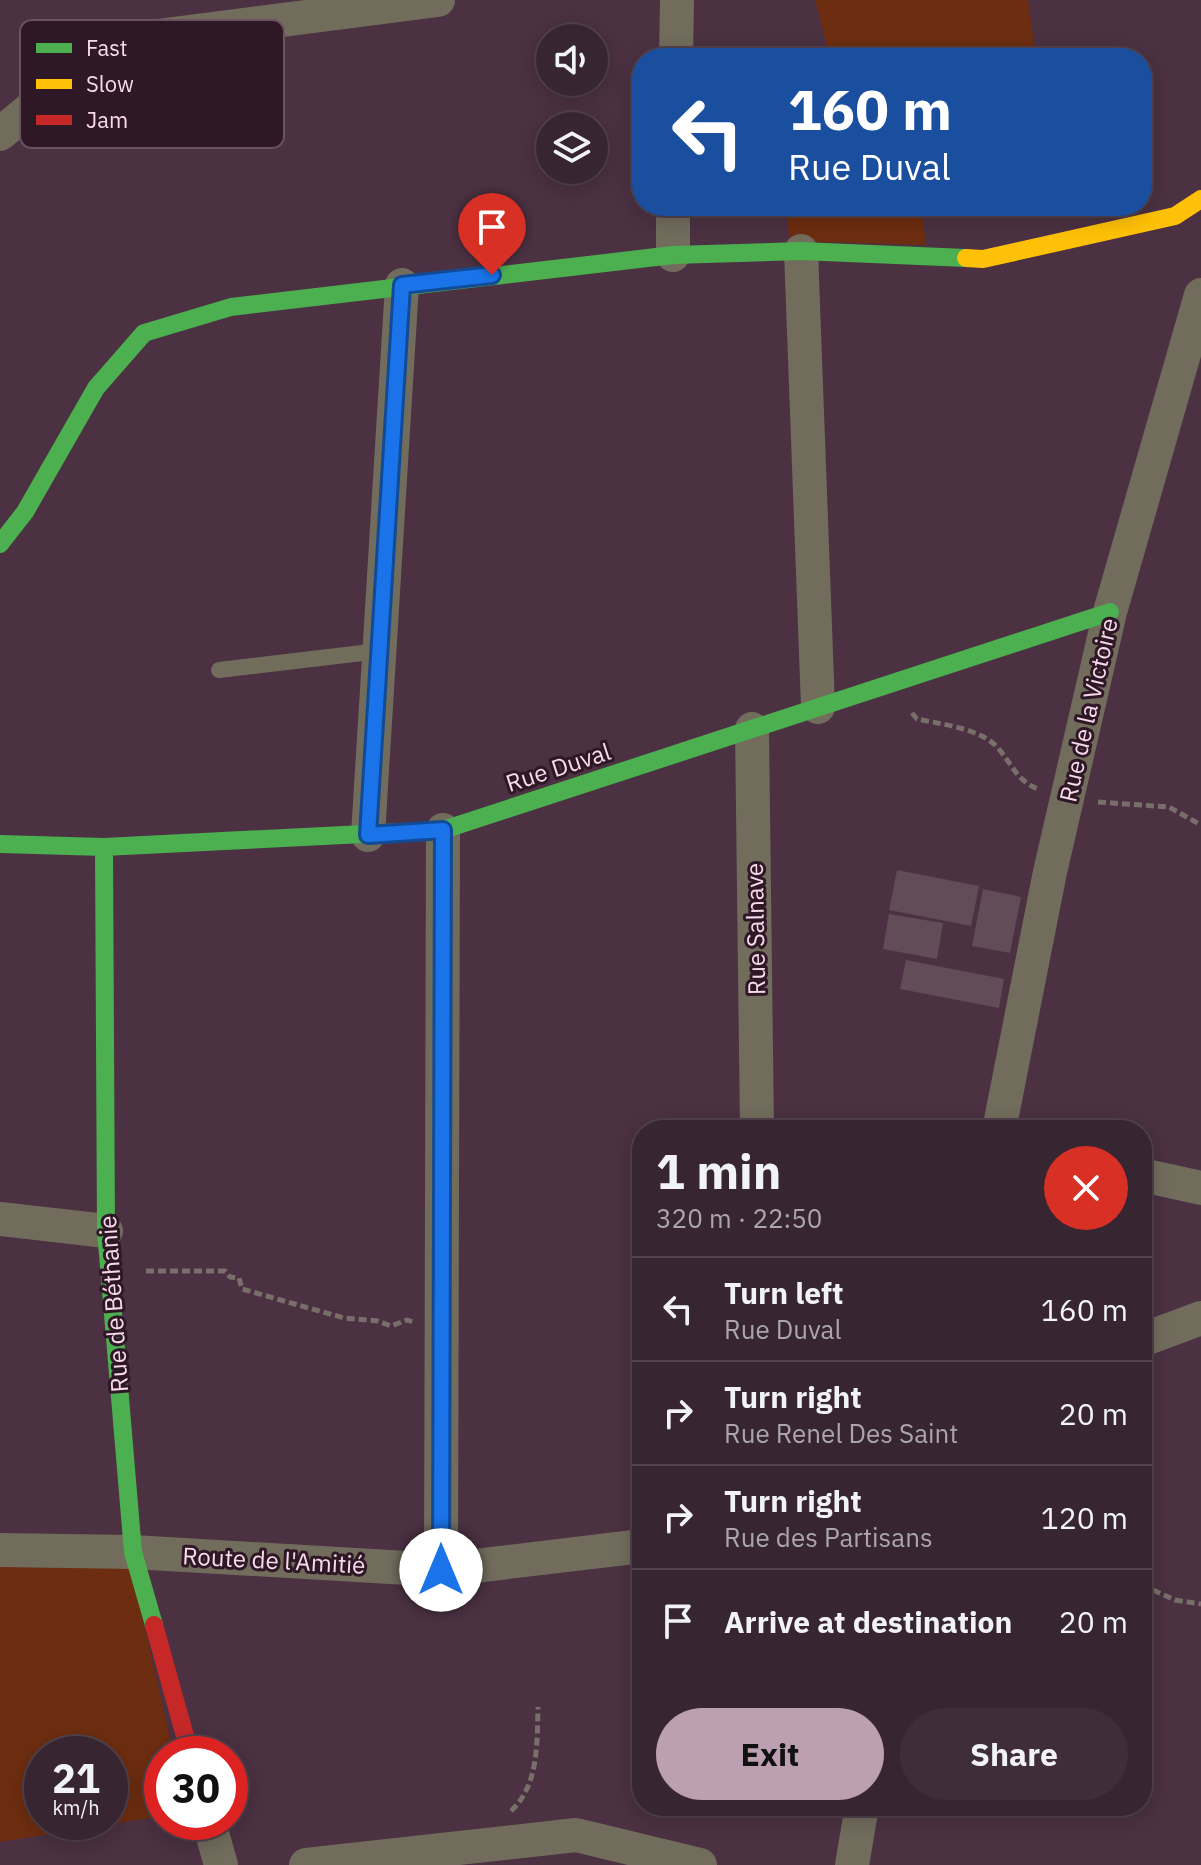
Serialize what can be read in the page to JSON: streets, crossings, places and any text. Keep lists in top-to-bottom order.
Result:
{
  "streets": {
    "street": [
      "Rue de la Victoire",
      "Rue Duval",
      "Rue Salnave",
      "Rue de Béthanie",
      "Route de l'Amitié"
    ]
  },
  "crossings": [
    ["Rue de la Victoire", "Rue Duval"],
    ["Rue Duval", "Rue Salnave"],
    ["Rue Duval", "Rue de Béthanie"],
    ["Rue de Béthanie", "Route de l'Amitié"]
  ],
  "legend": ["Fast", "Slow", "Jam"],
  "page": {
    "turn": ["160 m", "Rue Duval"],
    "heading": ["1 min", "320 m · 22:50"],
    "list": [
      {
        "name": "Turn left",
        "note": "Rue Duval",
        "value": "160 m"
      },
      {
        "name": "Turn right",
        "note": "Rue Renel Des Saint",
        "value": "20 m"
      },
      {
        "name": "Turn right",
        "note": "Rue des Partisans",
        "value": "120 m"
      },
      {
        "name": "Arrive at destination",
        "value": "20 m"
      }
    ],
    "buttons": ["Exit", "Share"],
    "speed": "21 km/h",
    "limit": "30"
  }
}
